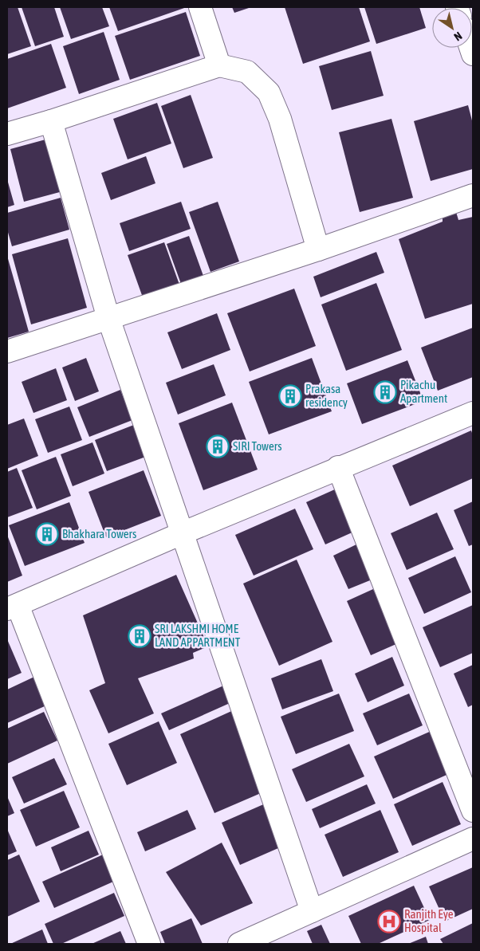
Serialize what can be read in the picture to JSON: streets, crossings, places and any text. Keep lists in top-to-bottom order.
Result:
{
  "places": {
    "building": [
      "Pikachu Apartment",
      "Prakasa residency",
      "SIRI Towers",
      "Bhakhara Towers",
      "SRI LAKSHMI HOME LAND APPARTMENT"
    ],
    "hospital": ["Ranjith Eye Hospital"]
  },
  "north": "bottom right"
}
